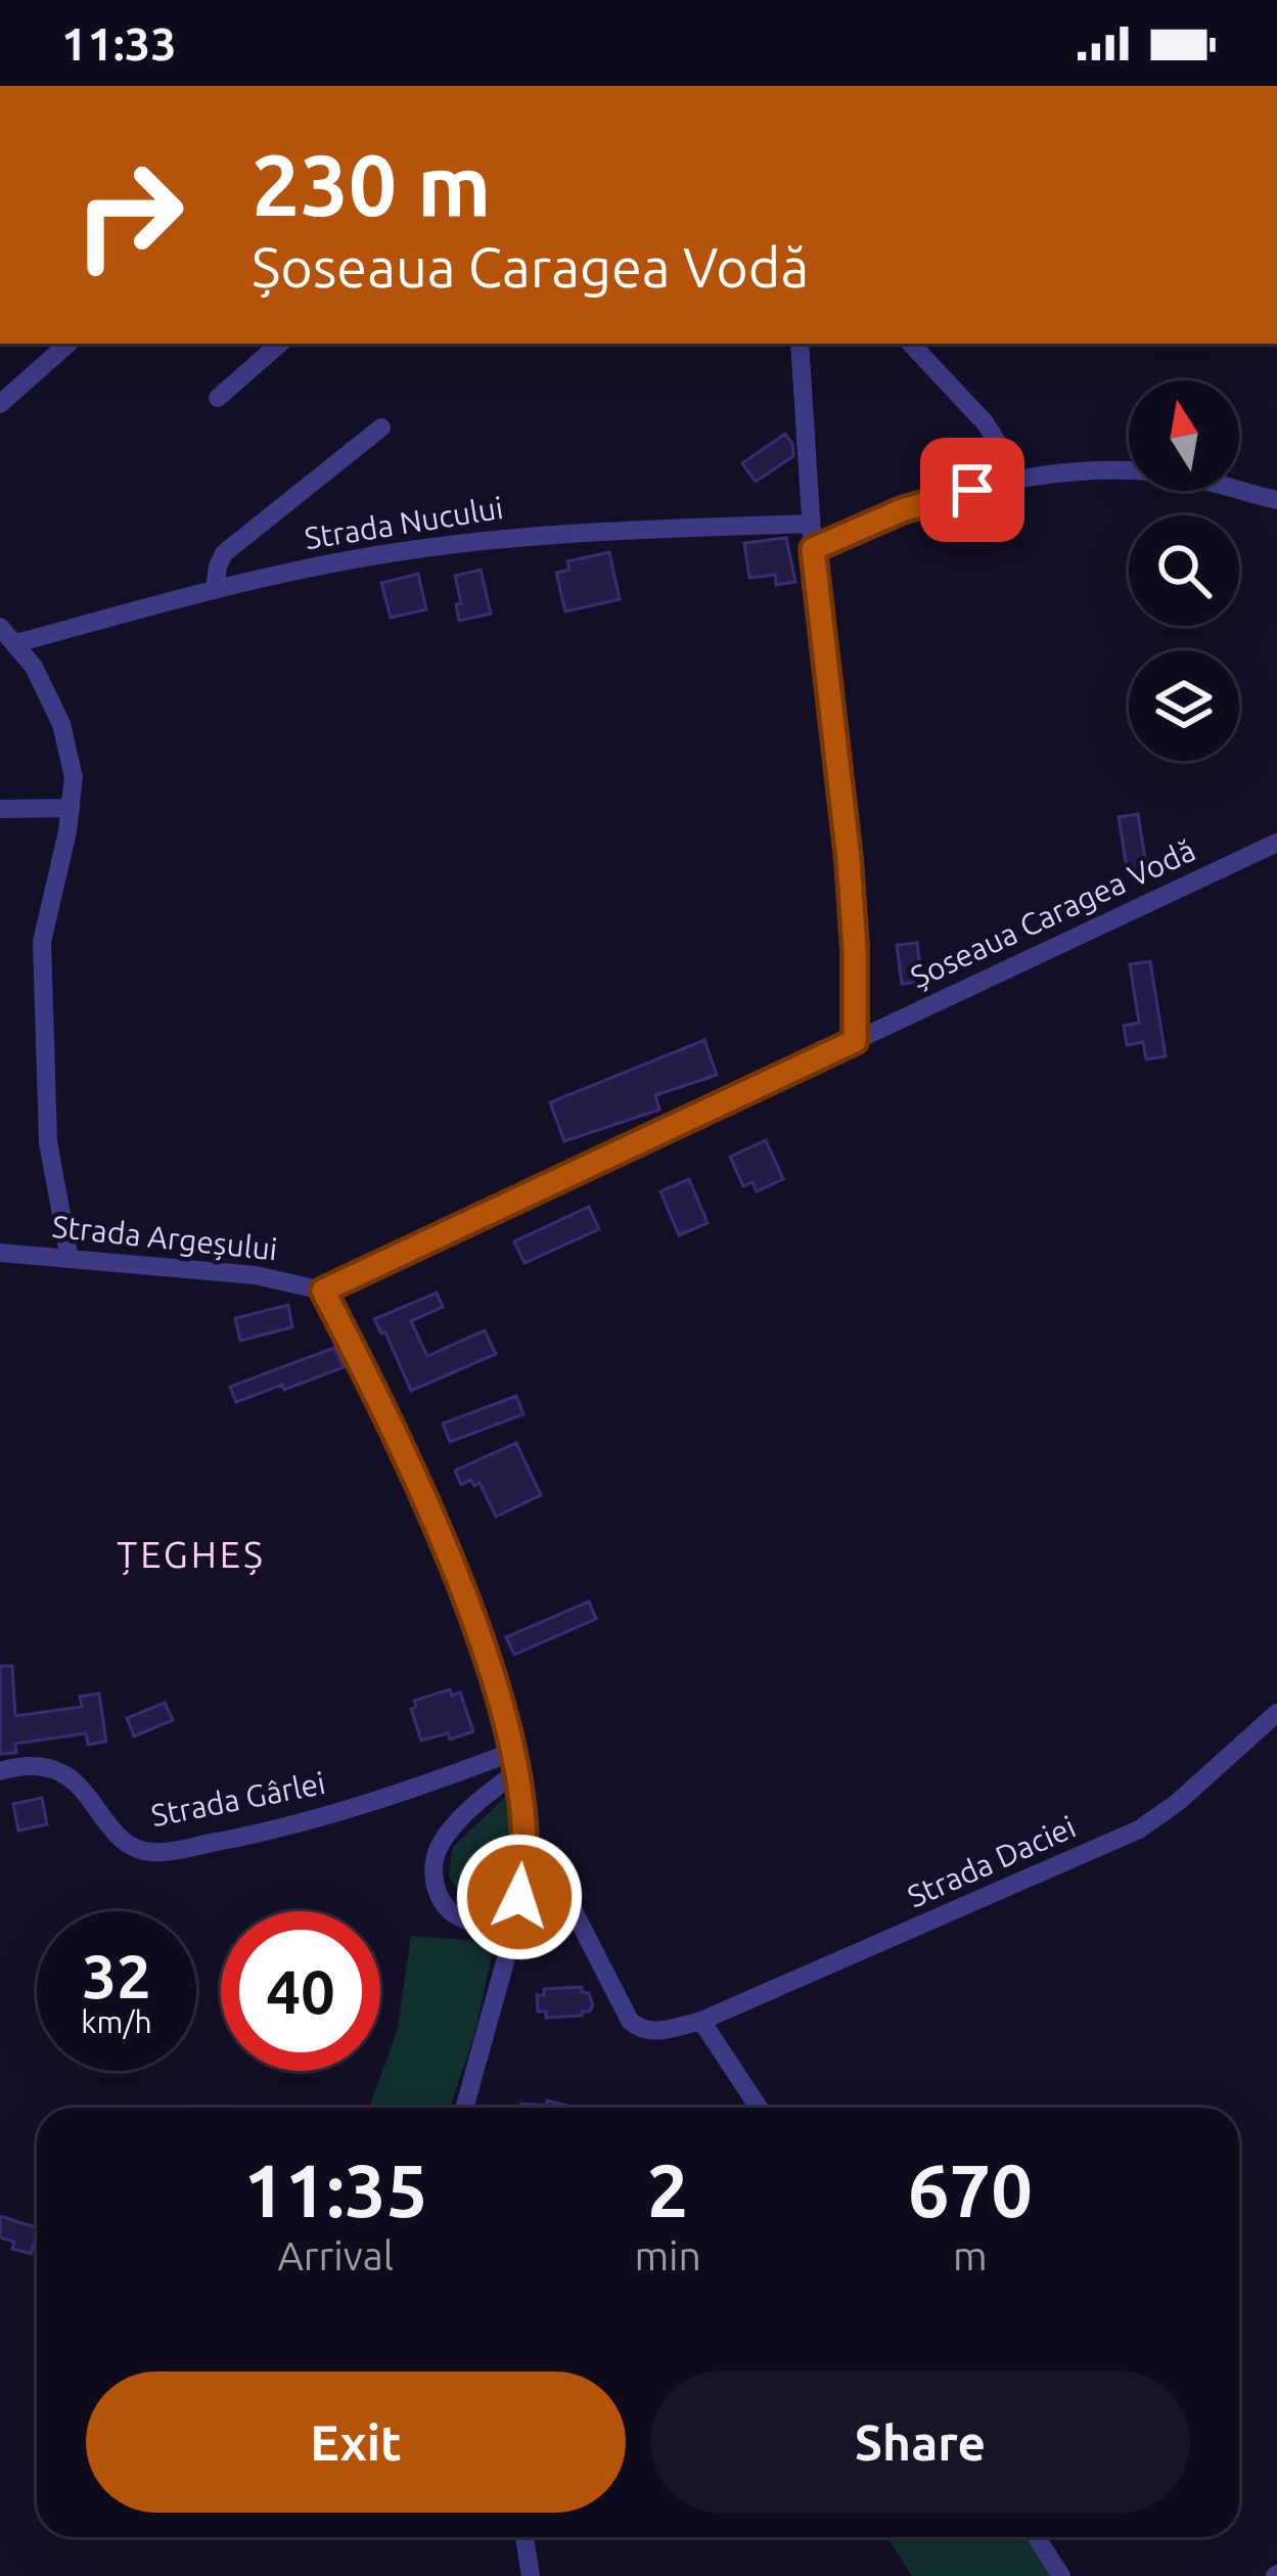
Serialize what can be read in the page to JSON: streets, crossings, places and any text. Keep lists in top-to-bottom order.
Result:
{
  "streets": {
    "street": [
      "Strada Nucului",
      "Șoseaua Caragea Vodă",
      "Strada Argeșului",
      "Strada Gârlei",
      "Strada Daciei"
    ]
  },
  "crossings": [
    ["Șoseaua Caragea Vodă", "Strada Argeșului"]
  ],
  "districts": ["ȚEGHEȘ"],
  "north": "top",
  "page": {
    "status": "11:33",
    "turn": ["230 m", "Șoseaua Caragea Vodă"],
    "speed": "32 km/h",
    "limit": "40",
    "eta": [
      "11:35",
      "Arrival",
      "2",
      "min",
      "670",
      "m"
    ],
    "buttons": ["Exit", "Share"]
  }
}
